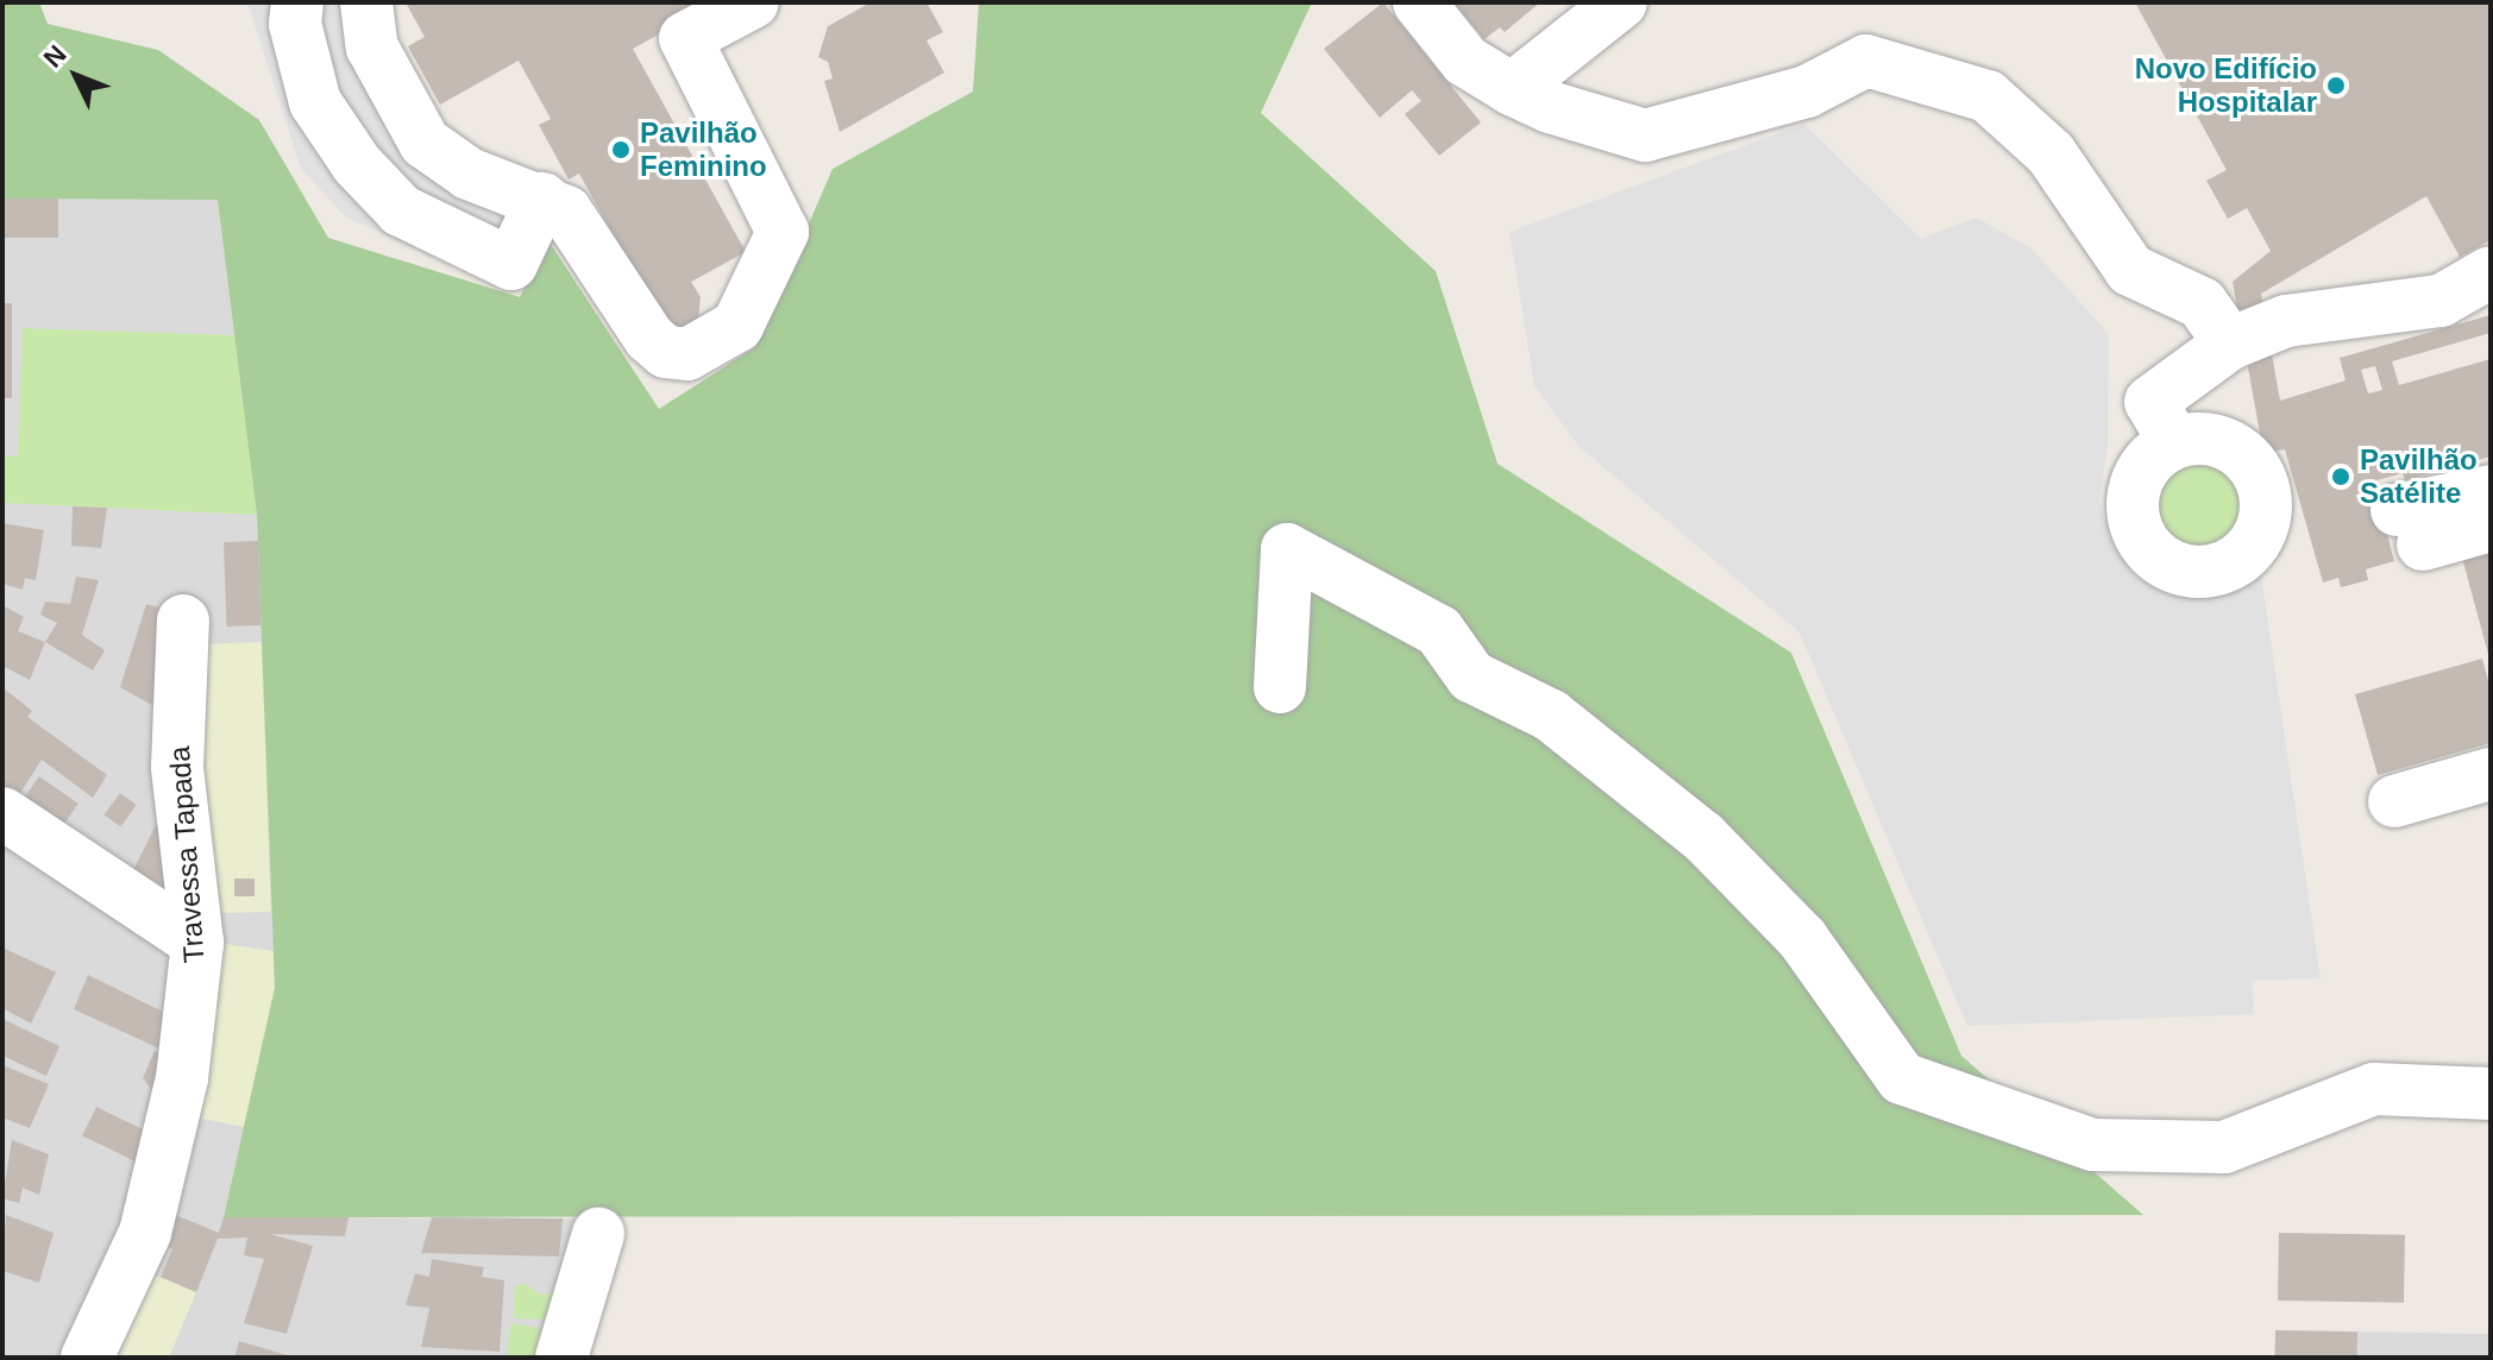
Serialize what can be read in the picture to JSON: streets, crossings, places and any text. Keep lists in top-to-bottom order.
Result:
{
  "streets": {
    "street": ["Travessa Tapada"]
  },
  "places": ["Novo Edifício Hospitalar", "Pavilhão Feminino", "Pavilhão Satélite"],
  "north": "top left"
}
